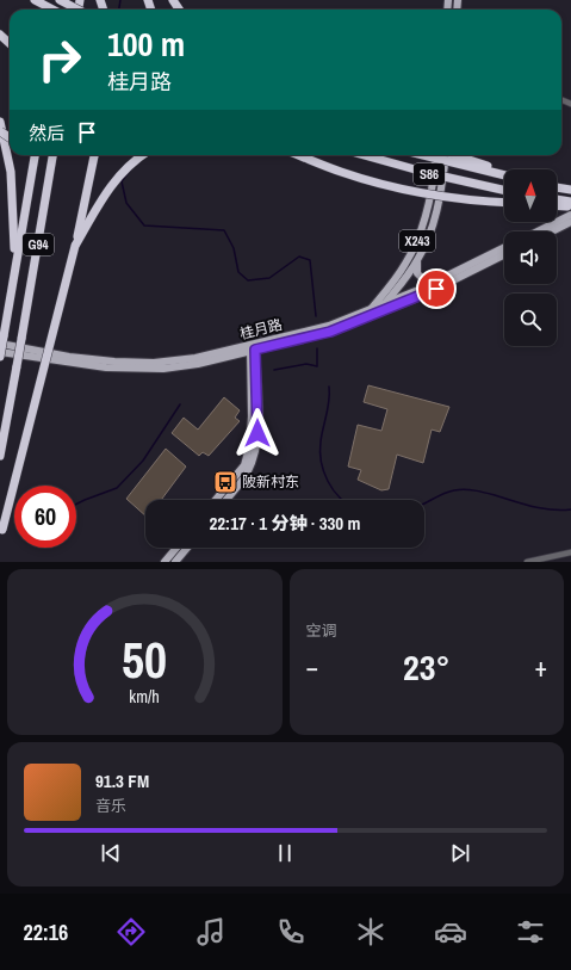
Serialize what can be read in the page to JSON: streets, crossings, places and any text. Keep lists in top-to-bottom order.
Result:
{
  "streets": {
    "highway": ["S86", "G94"],
    "main road": ["X243", "桂月路"]
  },
  "crossings": [
    ["X243", "桂月路"],
    ["G94", "桂月路"]
  ],
  "places": {
    "bus stop": ["陂新村东"]
  },
  "north": "top",
  "page": {
    "turn": ["100 m", "桂月路"],
    "then": "然后",
    "limit": "60",
    "trip": "22:17 · 1 分钟 · 330 m",
    "tile": "空调",
    "heat": ["−", "23°", "+"],
    "song": ["91.3 FM", "音乐"],
    "tabs": "22:16",
    "gauge": ["50", "km/h"]
  }
}
